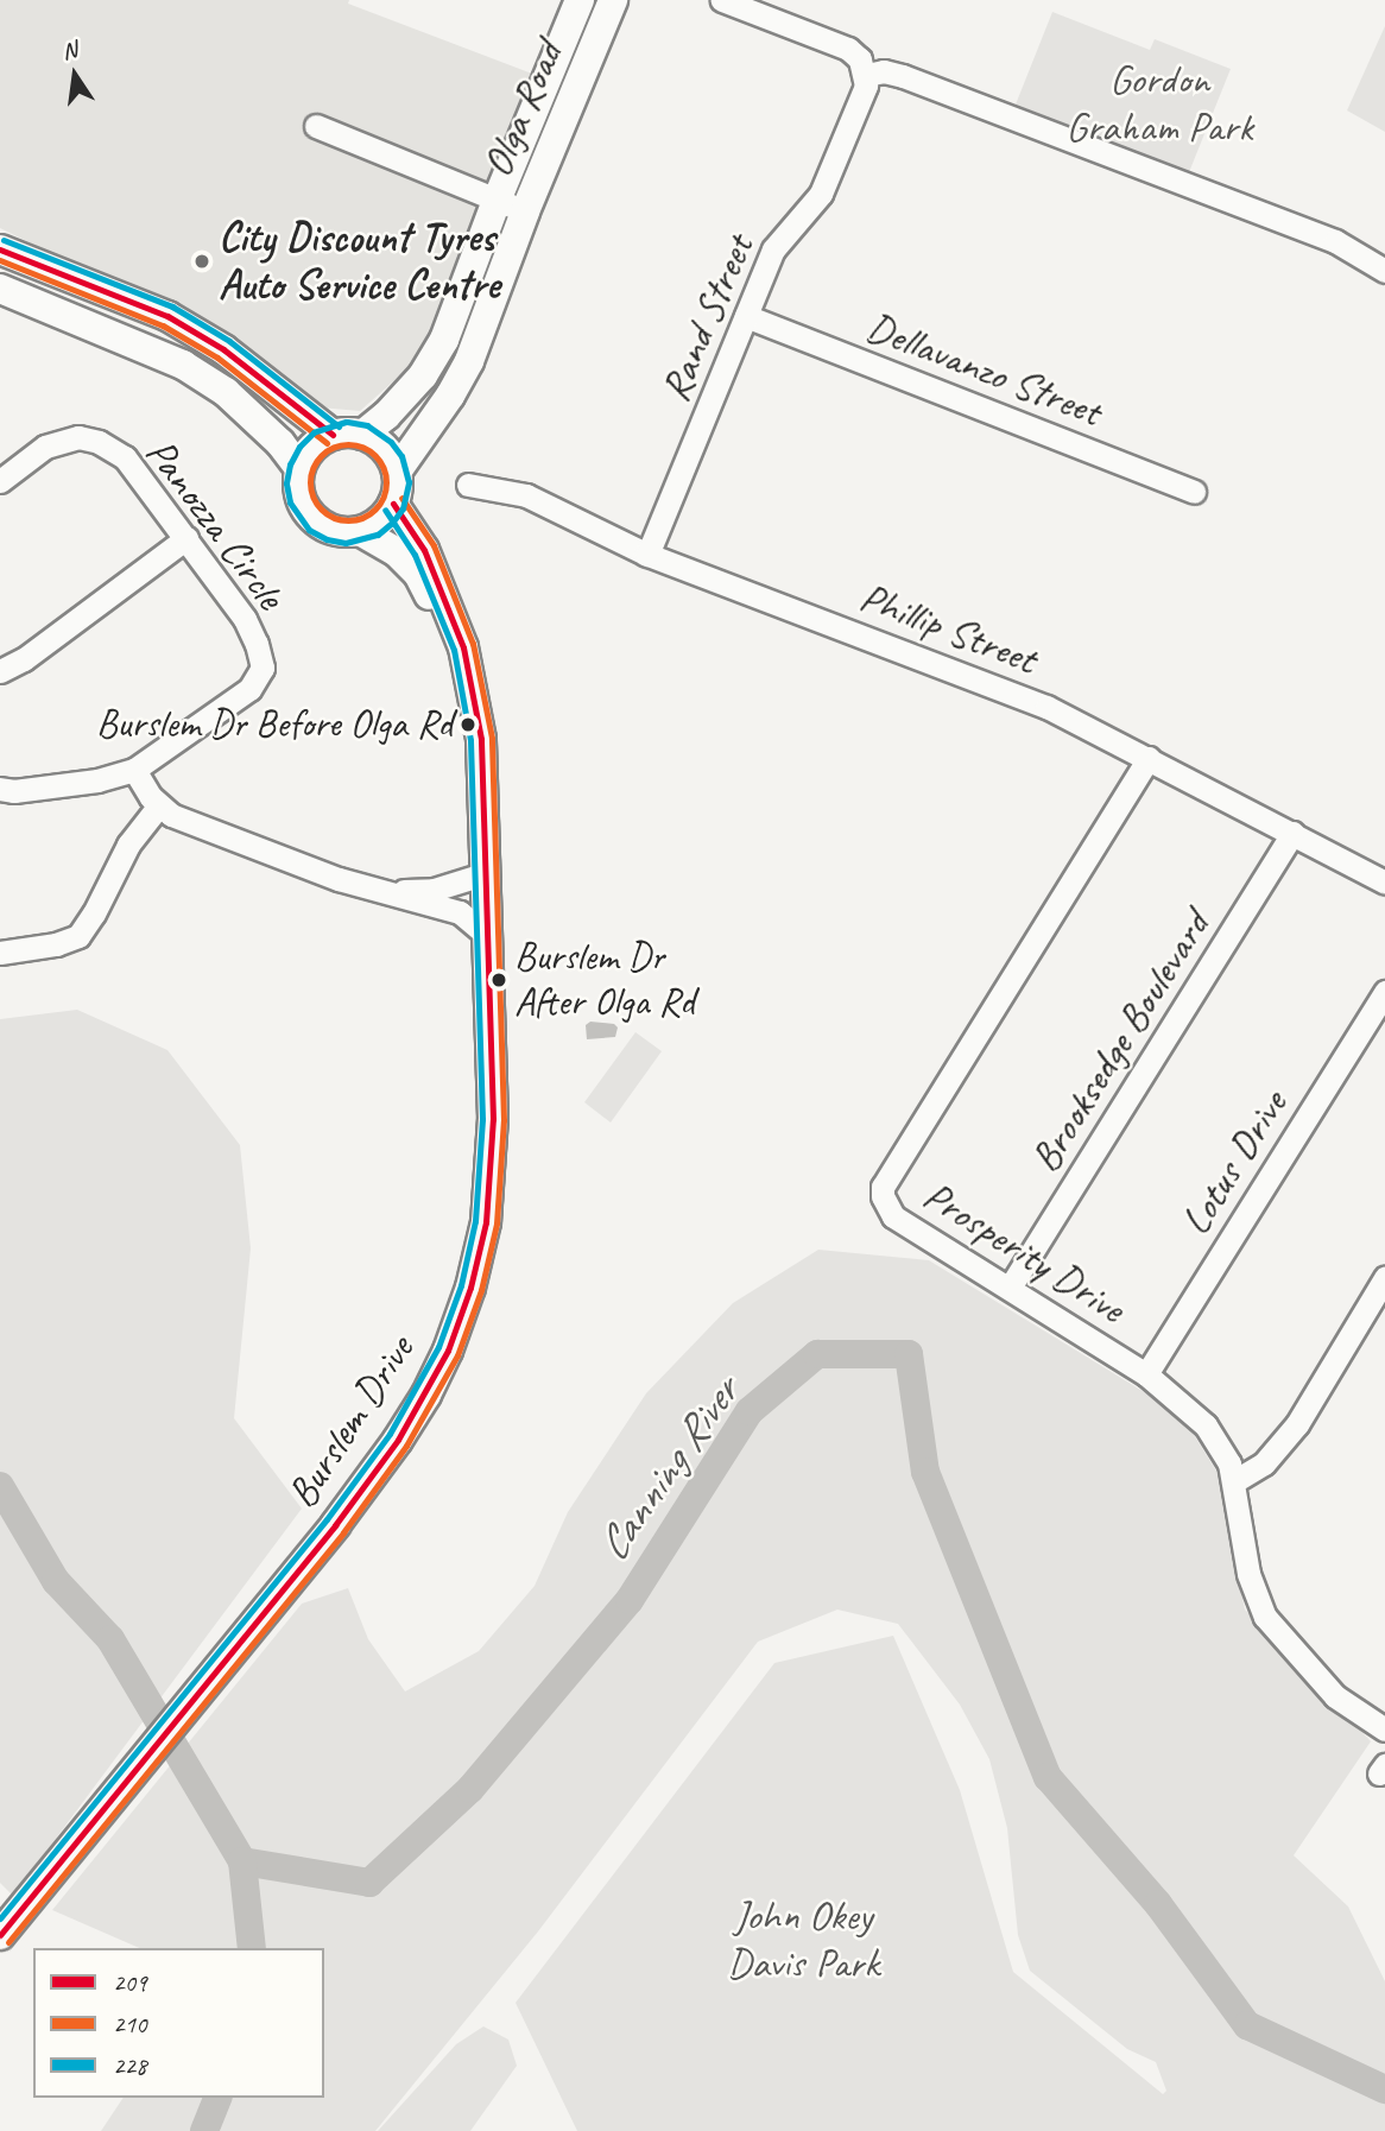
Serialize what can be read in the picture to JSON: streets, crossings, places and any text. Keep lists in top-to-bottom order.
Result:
{
  "streets": {
    "main road": ["Olga Road", "Burslem Drive"],
    "street": [
      "Rand Street",
      "Dellavanzo Street",
      "Panozza Circle",
      "Phillip Street",
      "Brooksedge Boulevard",
      "Lotus Drive",
      "Prosperity Drive"
    ]
  },
  "crossings": [
    ["Olga Road", "Burslem Drive"],
    ["Rand Street", "Dellavanzo Street"],
    ["Rand Street", "Phillip Street"],
    ["Phillip Street", "Brooksedge Boulevard"],
    ["Phillip Street", "Prosperity Drive"],
    ["Brooksedge Boulevard", "Prosperity Drive"],
    ["Lotus Drive", "Prosperity Drive"]
  ],
  "water": ["Canning River"],
  "parks": ["Gordon Graham Park", "John Okey Davis Park"],
  "places": ["City Discount Tyres Auto Service Centre", "Burslem Dr Before Olga Rd", "Burslem Dr After Olga Rd"],
  "lines": ["transit line 228", "transit line 209", "transit line 210"],
  "legend": ["209", "210", "228"],
  "north": "top"
}
